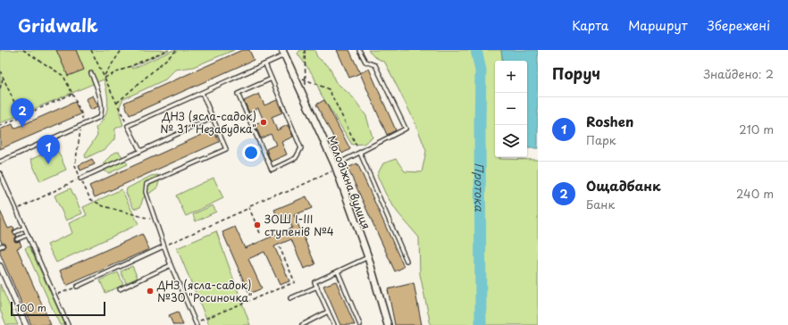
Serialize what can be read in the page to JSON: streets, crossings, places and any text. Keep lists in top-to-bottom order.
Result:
{
  "streets": {
    "street": ["Молодіжна вулиця"]
  },
  "water": ["Протока"],
  "places": ["ДНЗ (ясла-садок) № 31 \"Незабудка\"", "ЗОШ І-ІІІ ступенів №4", "ДНЗ (ясла-садок) №30 \"Росиночка\""],
  "scale_bar": "100 m",
  "page": {
    "header": "Gridwalk",
    "nav": ["Карта", "Маршрут", "Збережені"],
    "heading": ["Поруч", "Знайдено: 2"],
    "map_buttons": ["+", "−"],
    "list": [
      {
        "mark": "1",
        "name": "Roshen",
        "note": "Парк",
        "value": "210 m"
      },
      {
        "mark": "2",
        "name": "Ощадбанк",
        "note": "Банк",
        "value": "240 m"
      }
    ],
    "pins": ["2", "1"],
    "scale": "100 m"
  }
}
